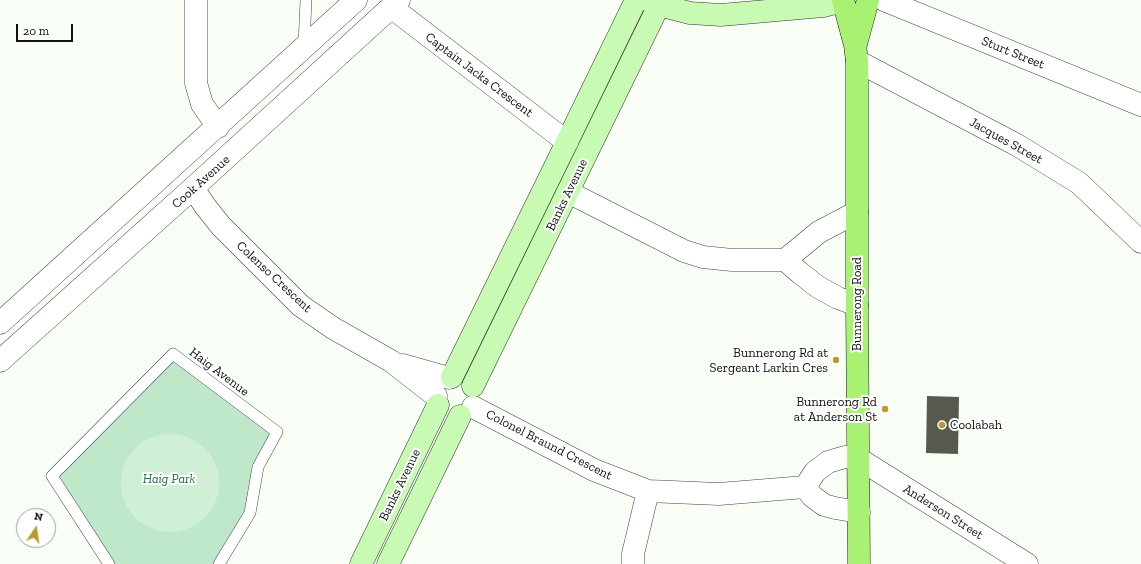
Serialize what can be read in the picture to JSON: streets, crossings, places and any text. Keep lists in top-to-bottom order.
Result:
{
  "streets": {
    "main road": ["Bunnerong Road"],
    "street": [
      "Sturt Street",
      "Captain Jacka Crescent",
      "Jacques Street",
      "Cook Avenue",
      "Banks Avenue",
      "Colenso Crescent",
      "Colonel Braund Crescent",
      "Anderson Street"
    ],
    "lane": ["Haig Avenue"]
  },
  "crossings": [
    ["Captain Jacka Crescent", "Cook Avenue"],
    ["Captain Jacka Crescent", "Banks Avenue"],
    ["Jacques Street", "Bunnerong Road"],
    ["Cook Avenue", "Colenso Crescent"],
    ["Banks Avenue", "Colenso Crescent"],
    ["Banks Avenue", "Colonel Braund Crescent"],
    ["Colenso Crescent", "Colonel Braund Crescent"],
    ["Bunnerong Road", "Anderson Street"]
  ],
  "parks": ["Haig Park"],
  "places": ["Bunnerong Rd at Sergeant Larkin Cres", "Bunnerong Rd at Anderson St", "Coolabah"],
  "scale_bar": "20 m",
  "north": "top"
}
